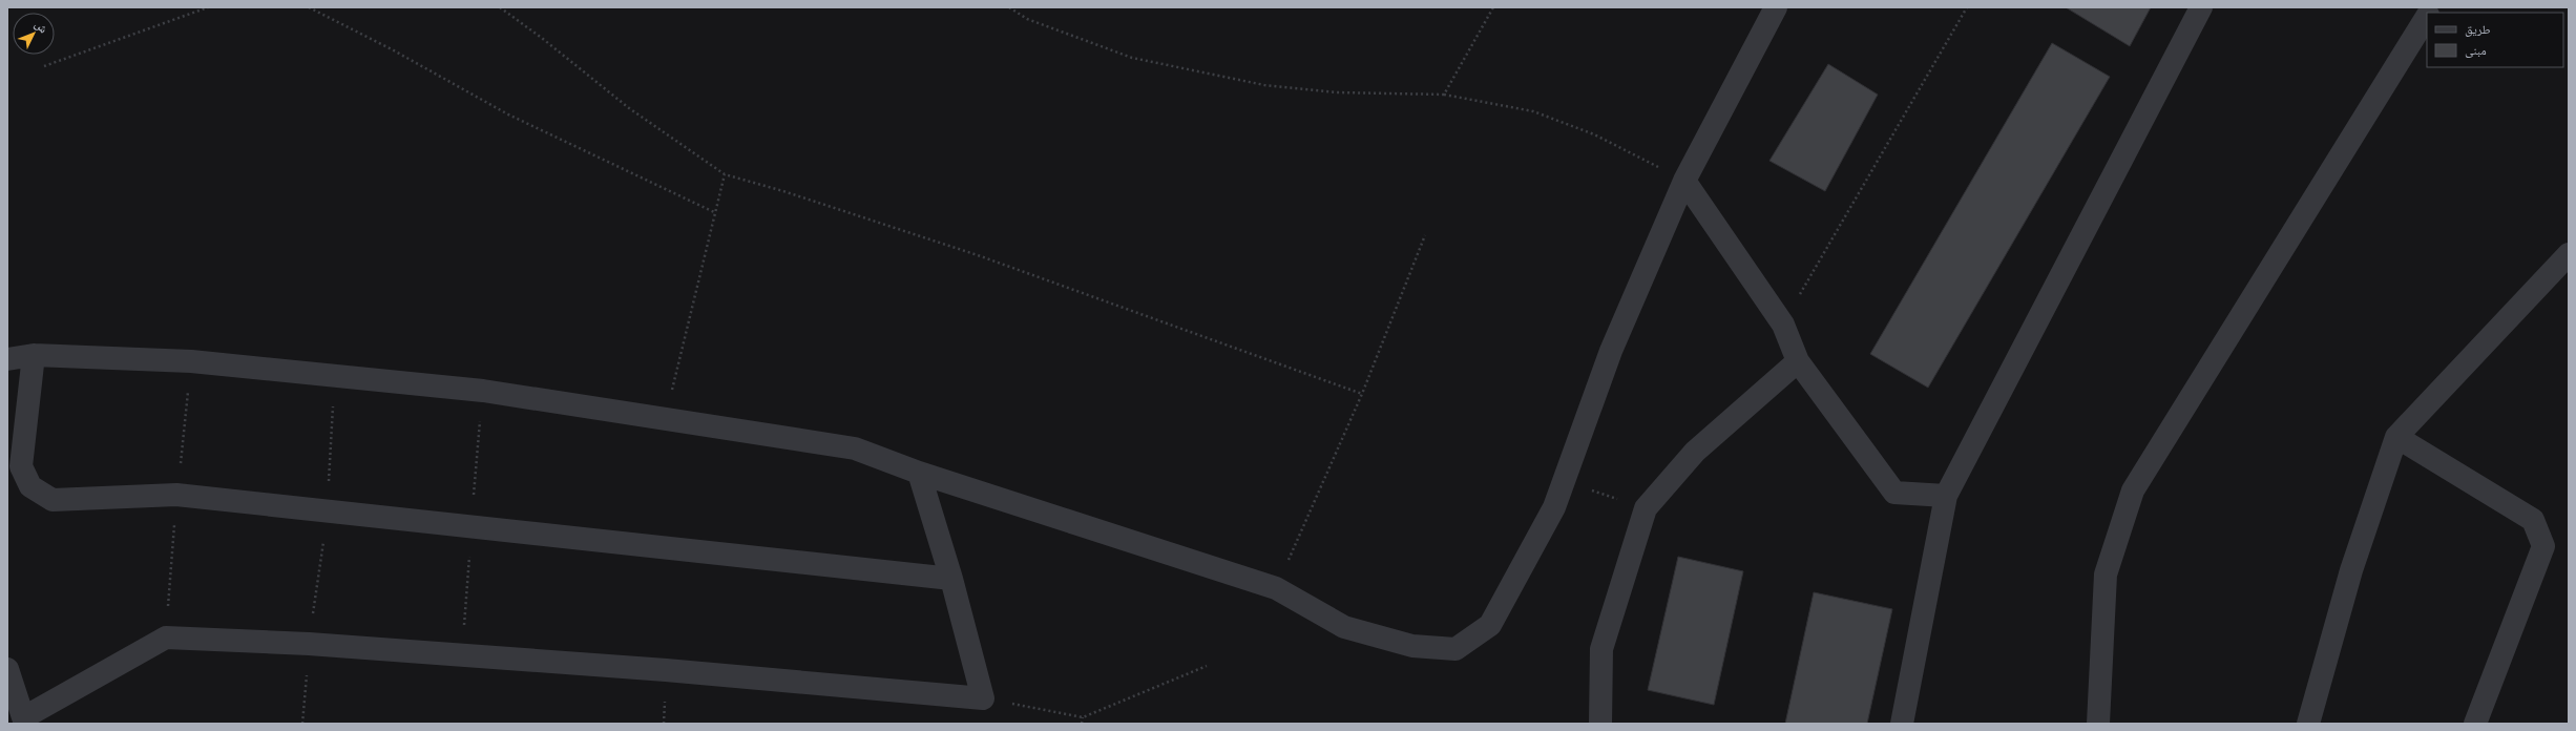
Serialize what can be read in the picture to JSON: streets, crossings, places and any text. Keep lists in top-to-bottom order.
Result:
{
  "legend": ["طريق", "مبنى"],
  "north": "top right"
}
